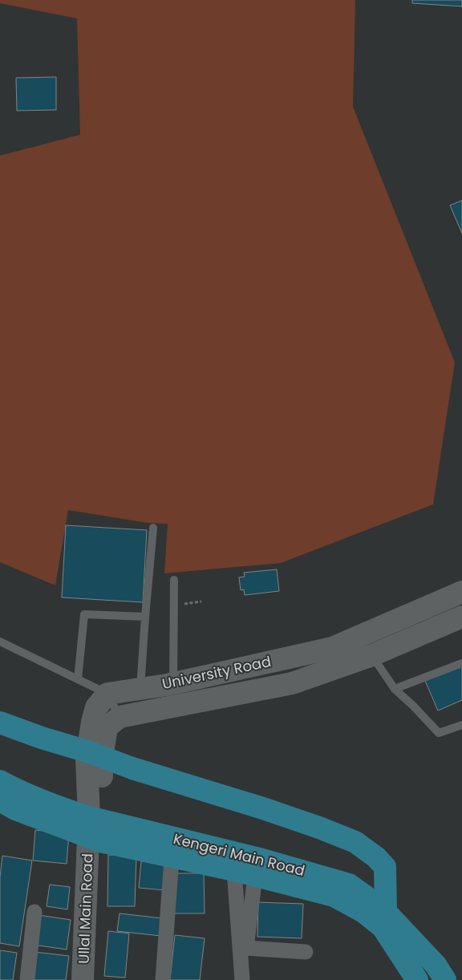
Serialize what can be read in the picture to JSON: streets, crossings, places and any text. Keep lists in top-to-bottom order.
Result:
{
  "streets": {
    "main road": ["University Road", "Kengeri Main Road", "Ullal Main Road"]
  },
  "crossings": [
    ["Kengeri Main Road", "Ullal Main Road"]
  ]
}
